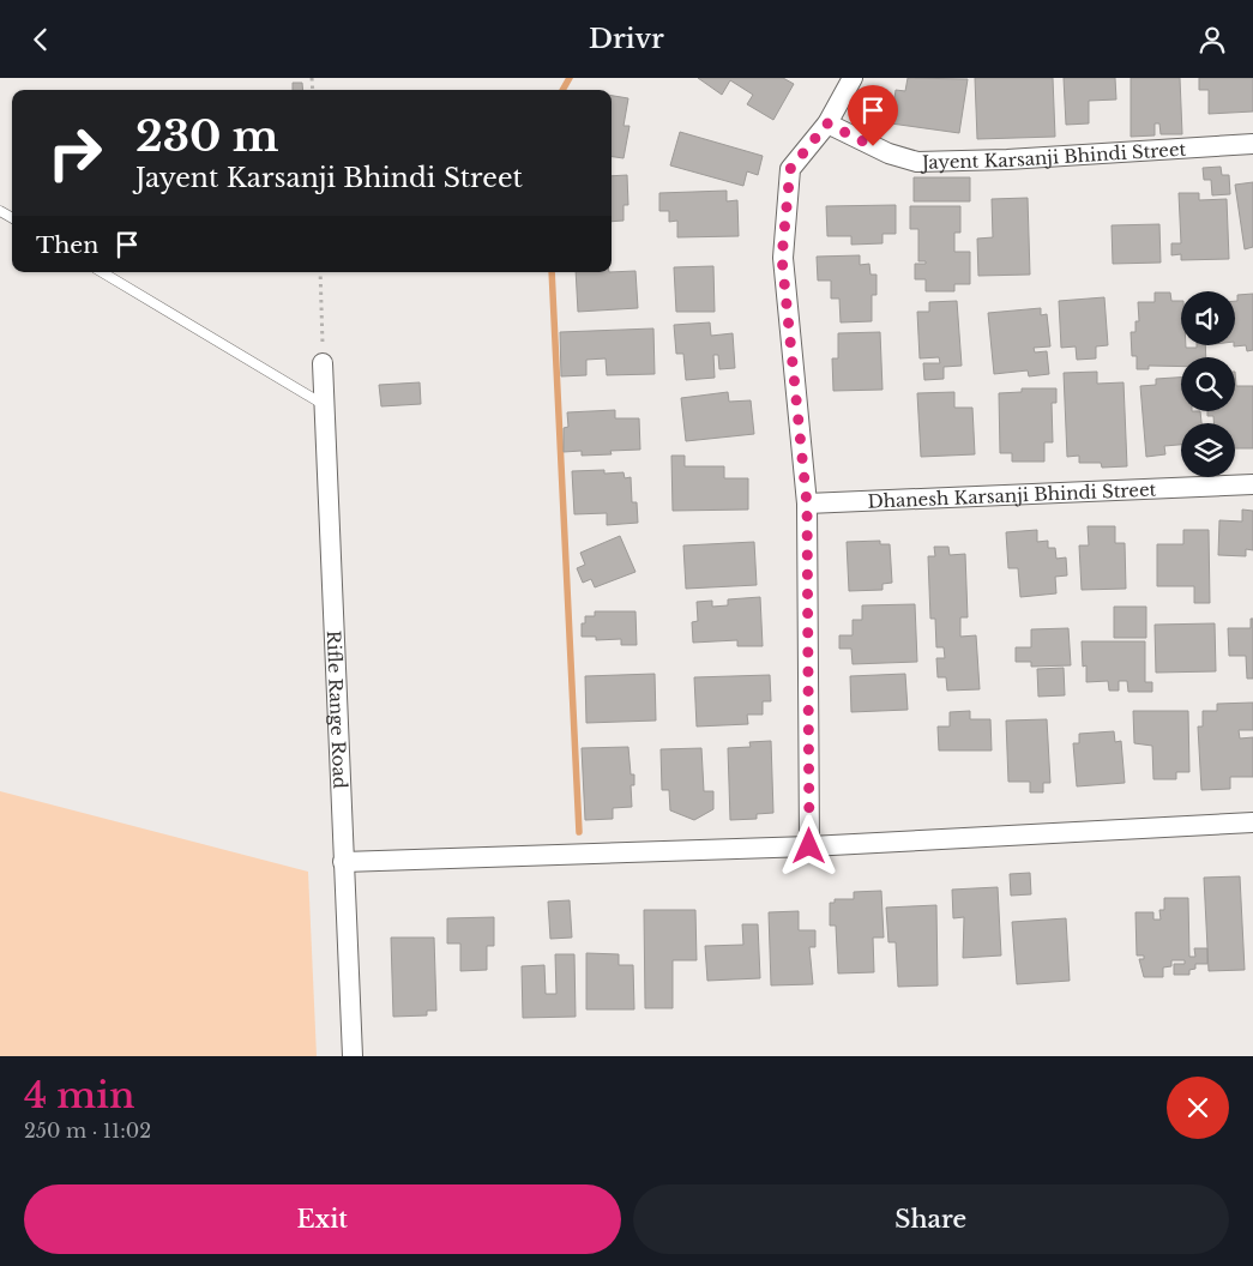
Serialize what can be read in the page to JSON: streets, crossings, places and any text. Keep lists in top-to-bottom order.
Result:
{
  "streets": {
    "street": ["Jayent Karsanji Bhindi Street", "Dhanesh Karsanji Bhindi Street", "Rifle Range Road"]
  },
  "page": {
    "header": "Drivr",
    "turn": ["230 m", "Jayent Karsanji Bhindi Street"],
    "then": "Then",
    "heading": ["4 min", "250 m · 11:02"],
    "buttons": ["Exit", "Share"]
  }
}
